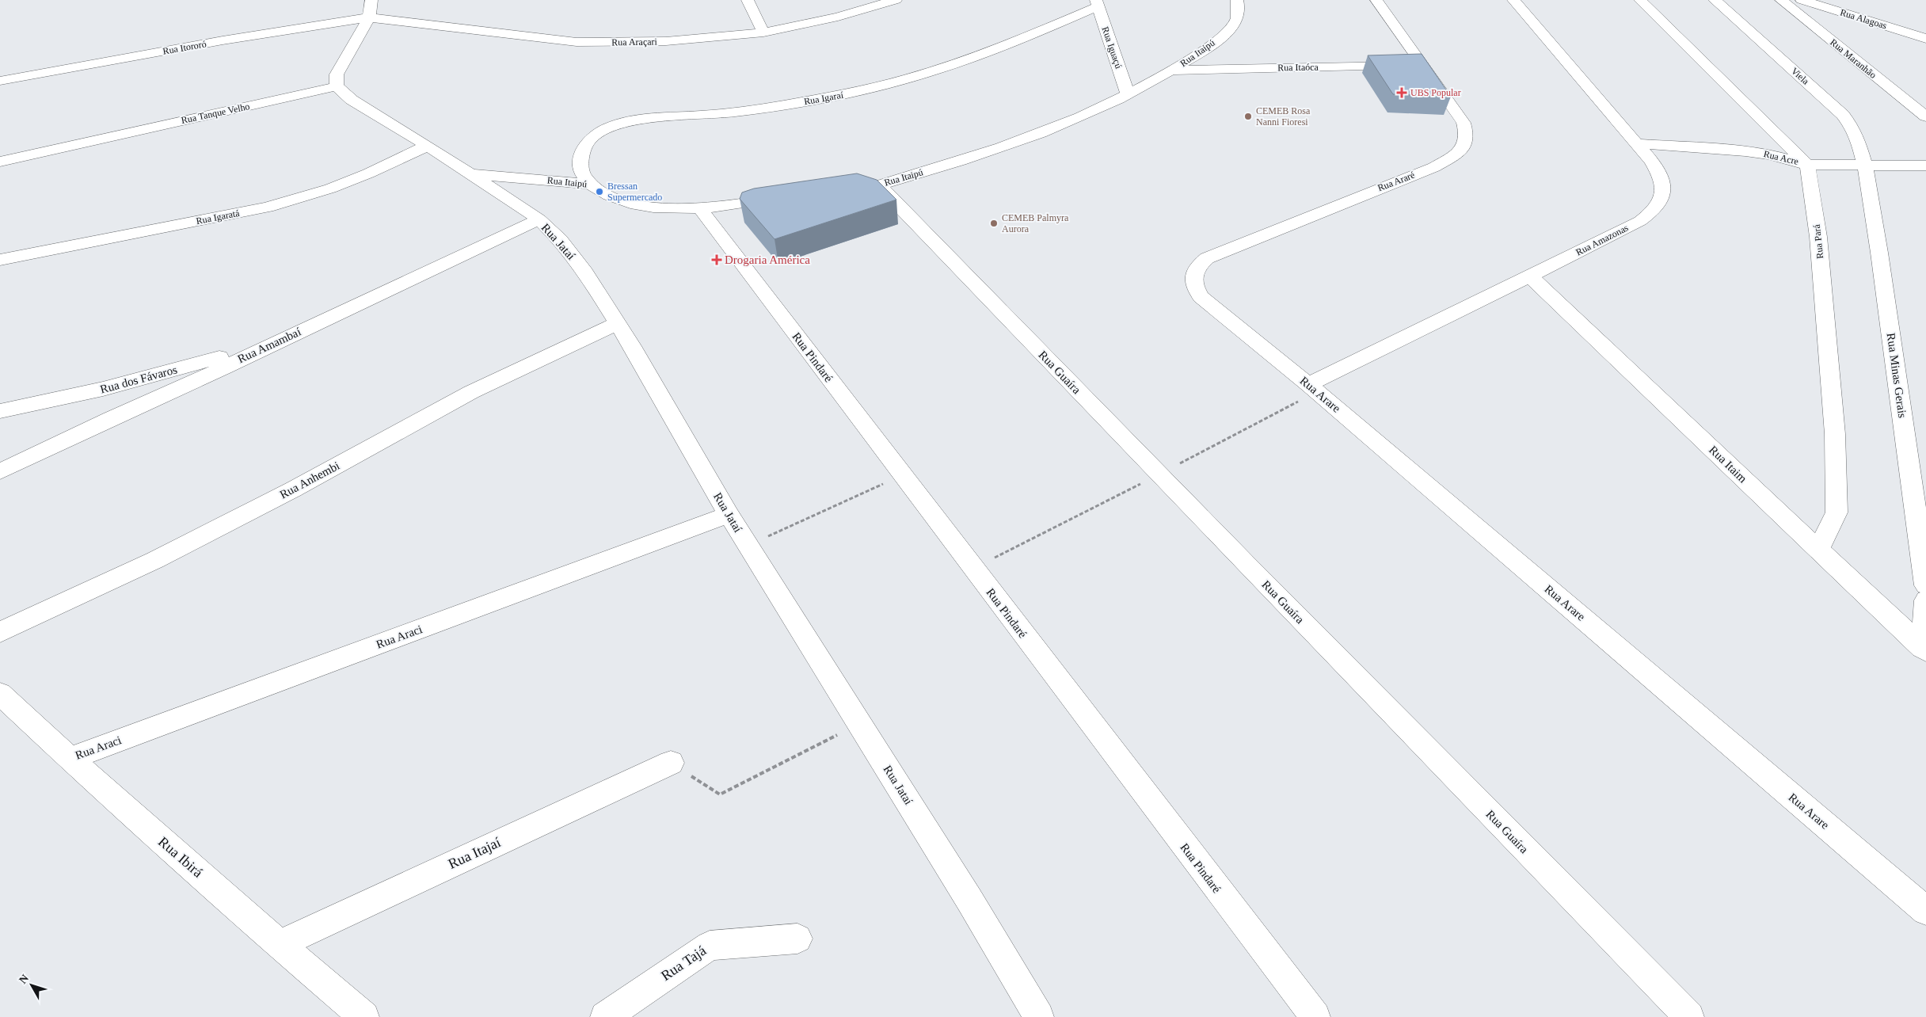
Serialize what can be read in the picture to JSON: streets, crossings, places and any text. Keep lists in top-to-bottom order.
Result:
{
  "streets": {
    "street": [
      "Rua Alagoas",
      "Rua Araçari",
      "Rua Itororó",
      "Rua Iguaçú",
      "Rua Itaipú",
      "Rua Maranhão",
      "Rua Itaóca",
      "Viela",
      "Rua Igaraí",
      "Rua Tanque Velho",
      "Rua Acre",
      "Rua Araré",
      "Rua Igaratá",
      "Rua Amazonas",
      "Rua Jataí",
      "Rua Pará",
      "Rua Amambaí",
      "Rua Pindaré",
      "Rua Guaíra",
      "Rua Minas Gerais",
      "Rua dos Fávaros",
      "Rua Arare",
      "Rua Itaim",
      "Rua Anhembi",
      "Rua Araci",
      "Rua Itajaí",
      "Rua Ibirá",
      "Rua Tajá"
    ]
  },
  "crossings": [
    ["Rua Araçari", "Rua Itororó"],
    ["Rua Iguaçú", "Rua Itaipú"],
    ["Rua Iguaçú", "Rua Igaraí"],
    ["Rua Itaipú", "Rua Itaóca"],
    ["Rua Itaipú", "Rua Igaraí"],
    ["Rua Itaipú", "Rua Jataí"],
    ["Rua Itaipú", "Rua Pindaré"],
    ["Rua Itaipú", "Rua Guaíra"],
    ["Rua Itaóca", "Rua Araré"],
    ["Viela", "Rua Acre"],
    ["Viela", "Rua Minas Gerais"],
    ["Rua Tanque Velho", "Rua Jataí"],
    ["Rua Acre", "Rua Amazonas"],
    ["Rua Acre", "Rua Pará"],
    ["Rua Acre", "Rua Minas Gerais"],
    ["Rua Araré", "Rua Arare"],
    ["Rua Igaratá", "Rua Jataí"],
    ["Rua Amazonas", "Rua Arare"],
    ["Rua Amazonas", "Rua Itaim"],
    ["Rua Jataí", "Rua Amambaí"],
    ["Rua Jataí", "Rua Anhembi"],
    ["Rua Jataí", "Rua Araci"],
    ["Rua Pará", "Rua Itaim"],
    ["Rua Amambaí", "Rua dos Fávaros"],
    ["Rua Araci", "Rua Ibirá"],
    ["Rua Itajaí", "Rua Ibirá"]
  ],
  "places": {
    "health": ["UBS Popular", "Drogaria América"],
    "other": ["CEMEB Rosa Nanni Fioresi", "Bressan Supermercado", "CEMEB Palmyra Aurora"]
  },
  "north": "top left"
}
